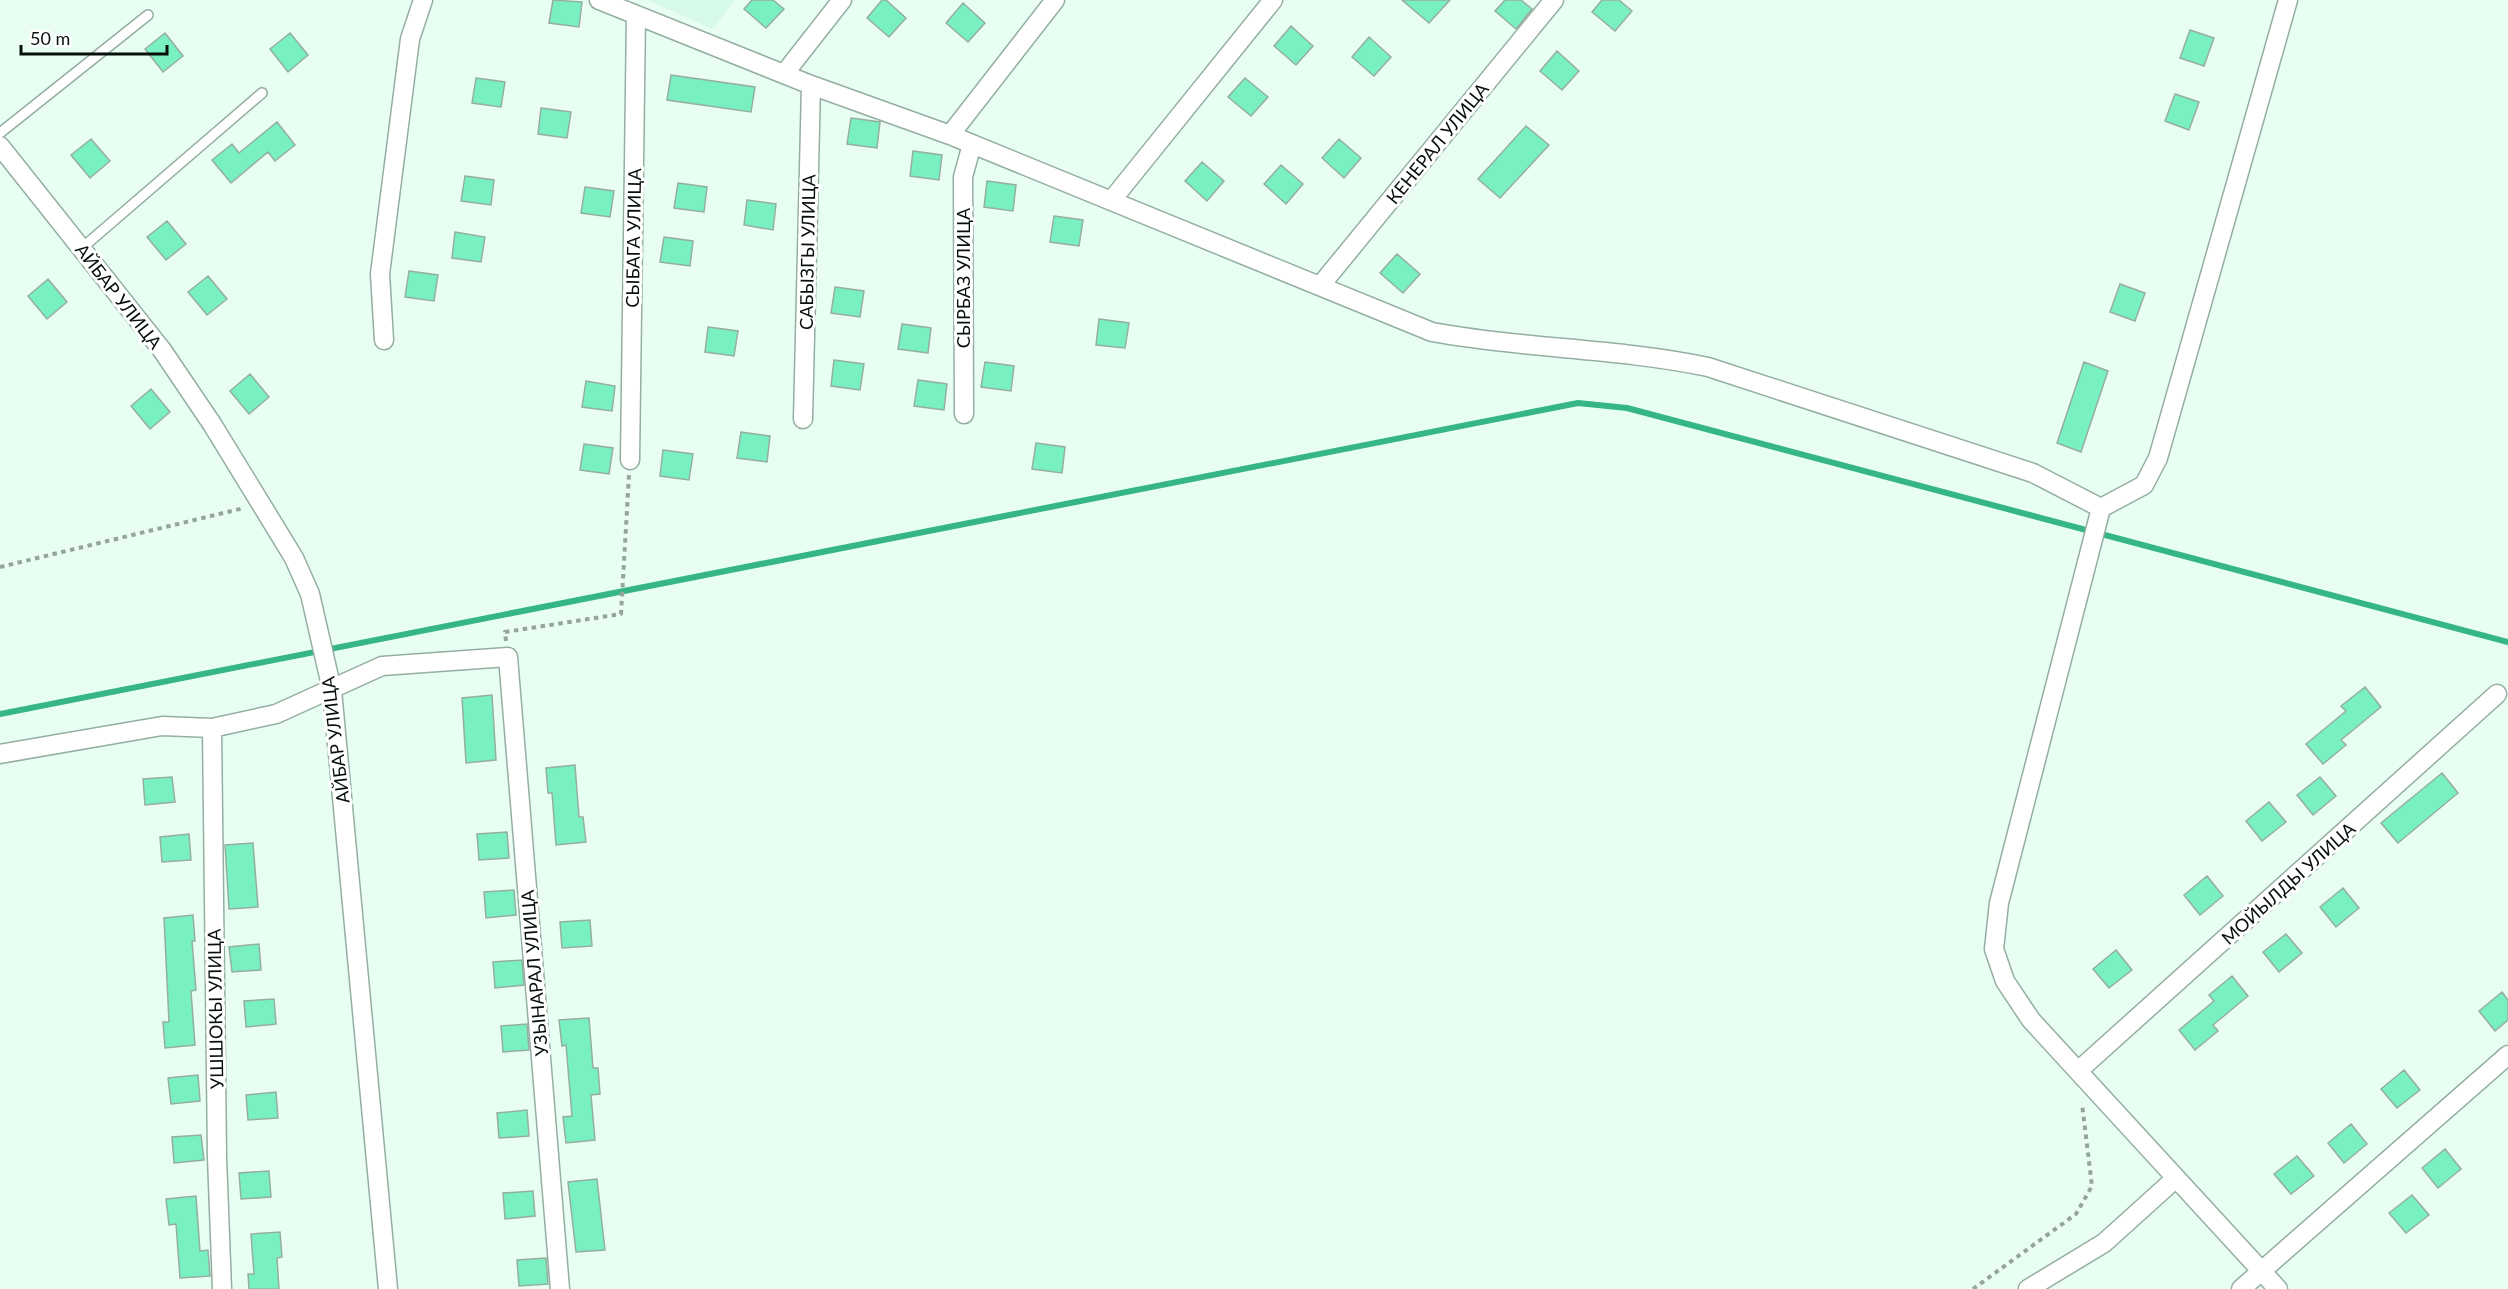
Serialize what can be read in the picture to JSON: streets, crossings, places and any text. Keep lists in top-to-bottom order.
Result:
{
  "streets": {
    "street": [
      "КЕНЕРАЛ УЛИЦА",
      "СЫБАГА УЛИЦА",
      "САБЫЗГЫ УЛИЦА",
      "СЫРБАЗ УЛИЦА",
      "АЙБАР УЛИЦА",
      "МОЙЫЛДЫ УЛИЦА",
      "УЗЫНАРАЛ УЛИЦА",
      "УШШОКЫ УЛИЦА"
    ]
  },
  "scale_bar": "50 m"
}
